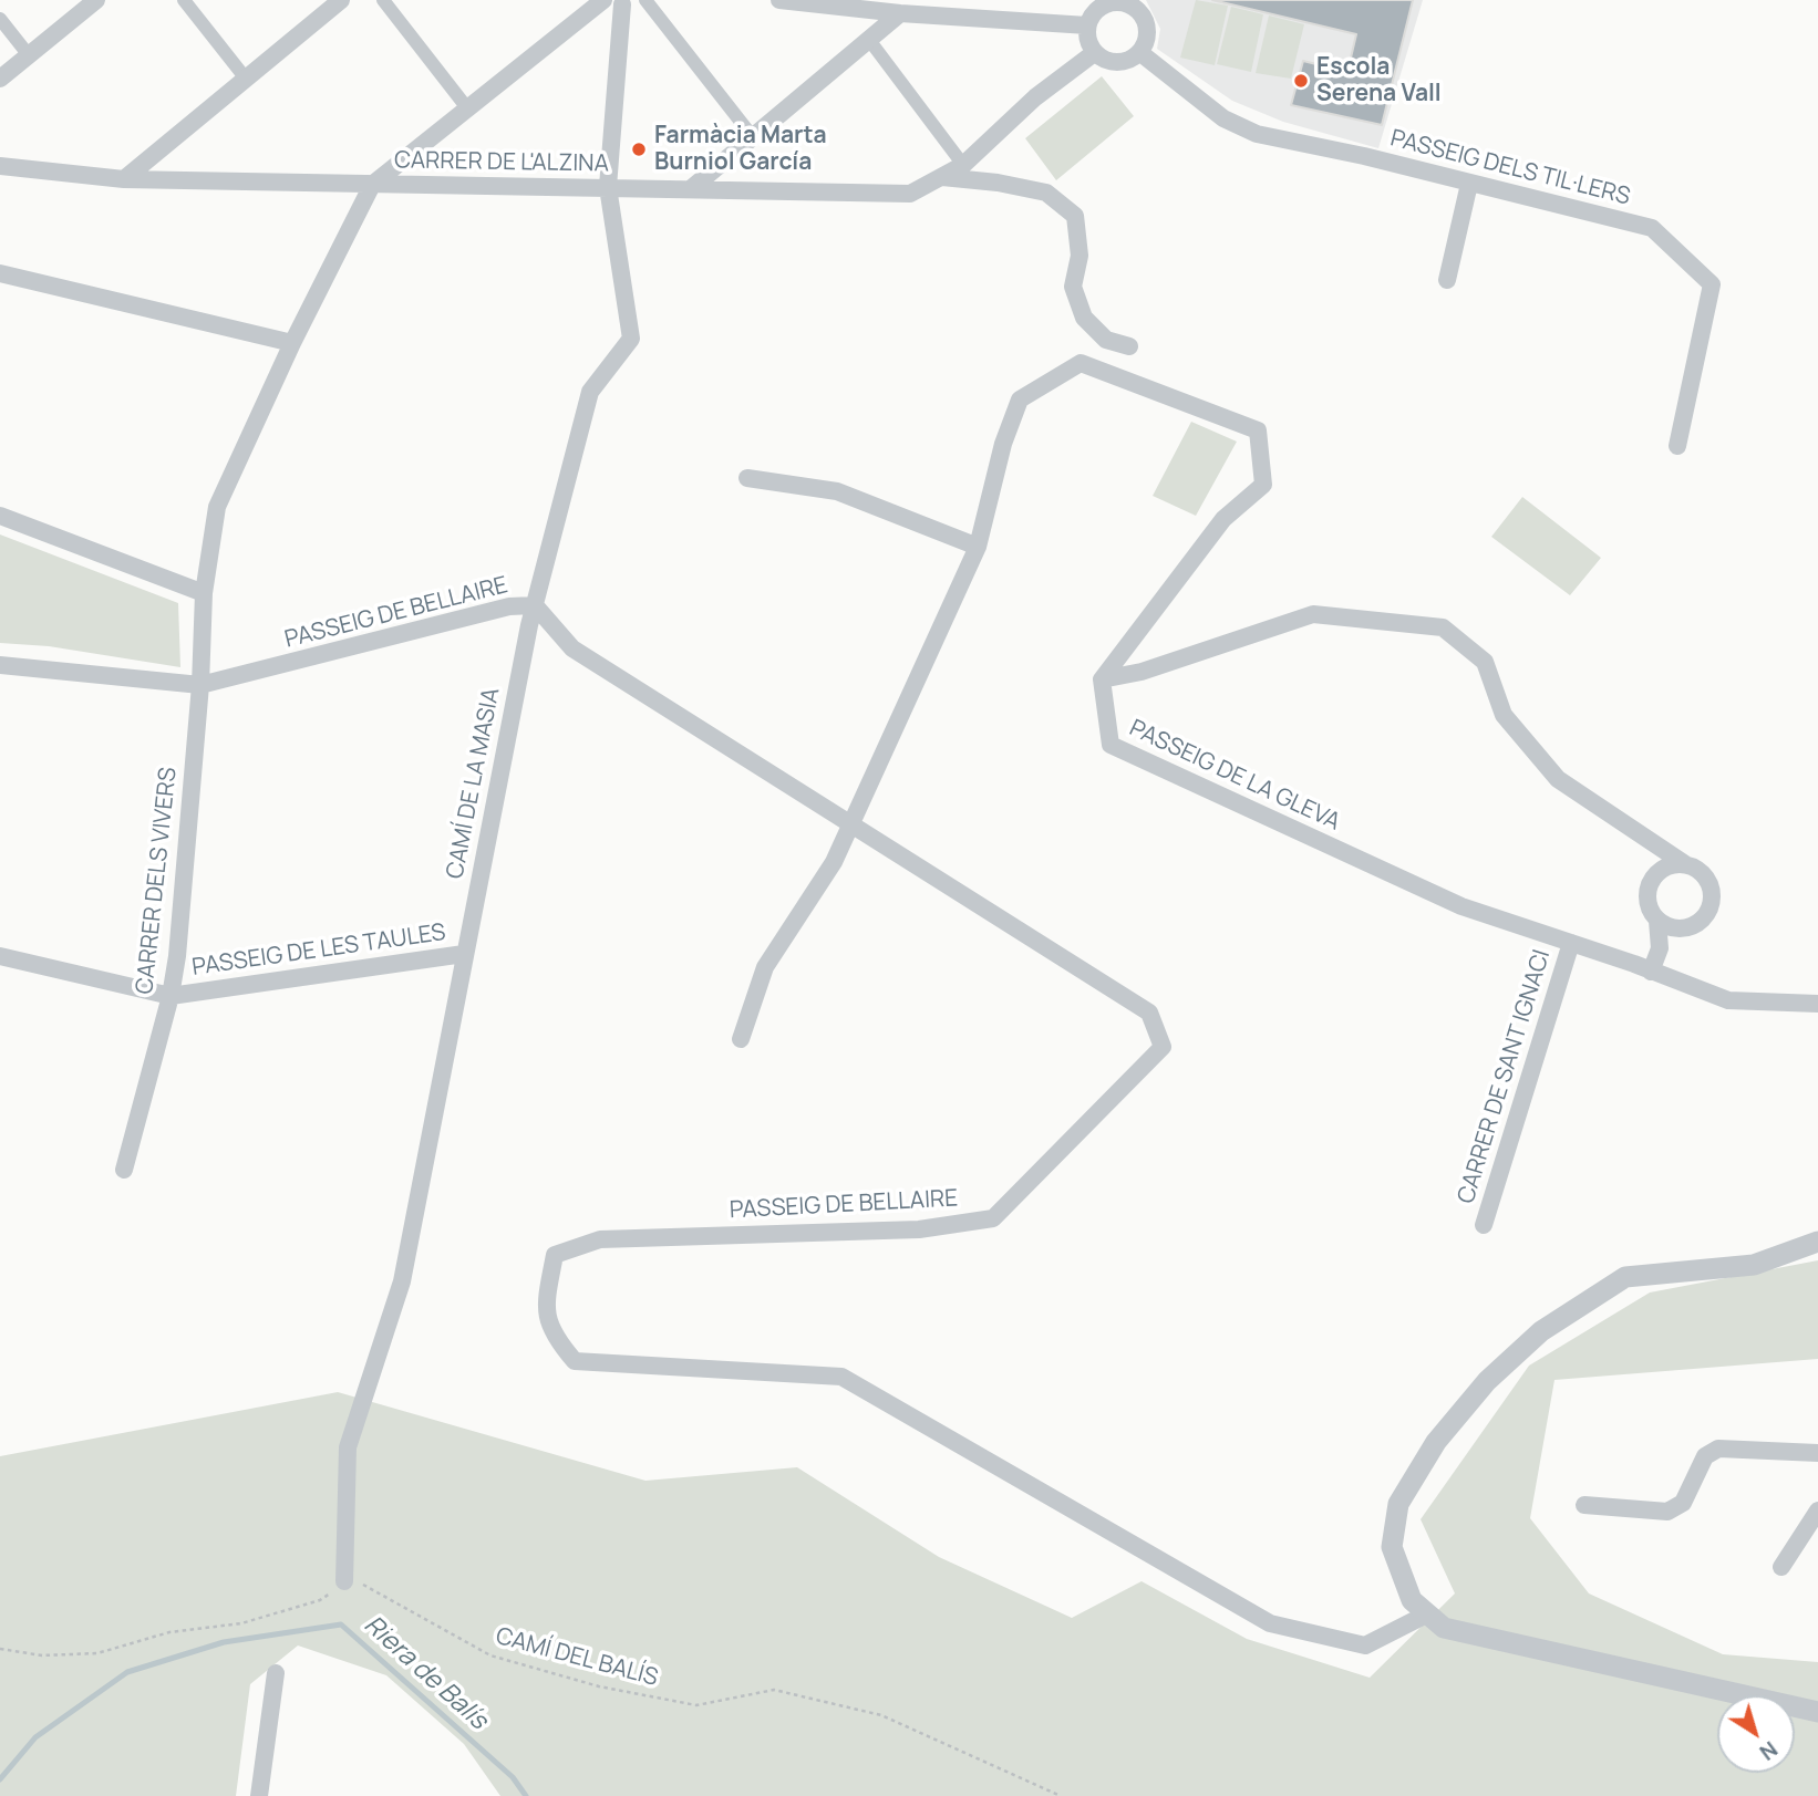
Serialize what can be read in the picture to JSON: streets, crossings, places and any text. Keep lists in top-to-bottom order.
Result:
{
  "streets": {
    "street": [
      "CARRER DE L'ALZINA",
      "PASSEIG DELS TIL·LERS",
      "PASSEIG DE BELLAIRE",
      "PASSEIG DE LA GLEVA",
      "CAMÍ DE LA MASIA",
      "CARRER DELS VIVERS",
      "PASSEIG DE LES TAULES",
      "CARRER DE SANT IGNACI"
    ],
    "path": ["CAMÍ DEL BALÍS"]
  },
  "crossings": [
    ["CARRER DE L'ALZINA", "PASSEIG DELS TIL·LERS"],
    ["CARRER DE L'ALZINA", "CAMÍ DE LA MASIA"],
    ["CARRER DE L'ALZINA", "CARRER DELS VIVERS"],
    ["PASSEIG DE BELLAIRE", "CAMÍ DE LA MASIA"],
    ["PASSEIG DE BELLAIRE", "CARRER DELS VIVERS"],
    ["PASSEIG DE LA GLEVA", "CARRER DE SANT IGNACI"],
    ["CAMÍ DE LA MASIA", "PASSEIG DE LES TAULES"],
    ["CAMÍ DE LA MASIA", "CAMÍ DEL BALÍS"],
    ["CARRER DELS VIVERS", "PASSEIG DE LES TAULES"]
  ],
  "water": ["Riera de Balís"],
  "places": ["Escola Serena Vall", "Farmàcia Marta Burniol García"],
  "north": "bottom right"
}
